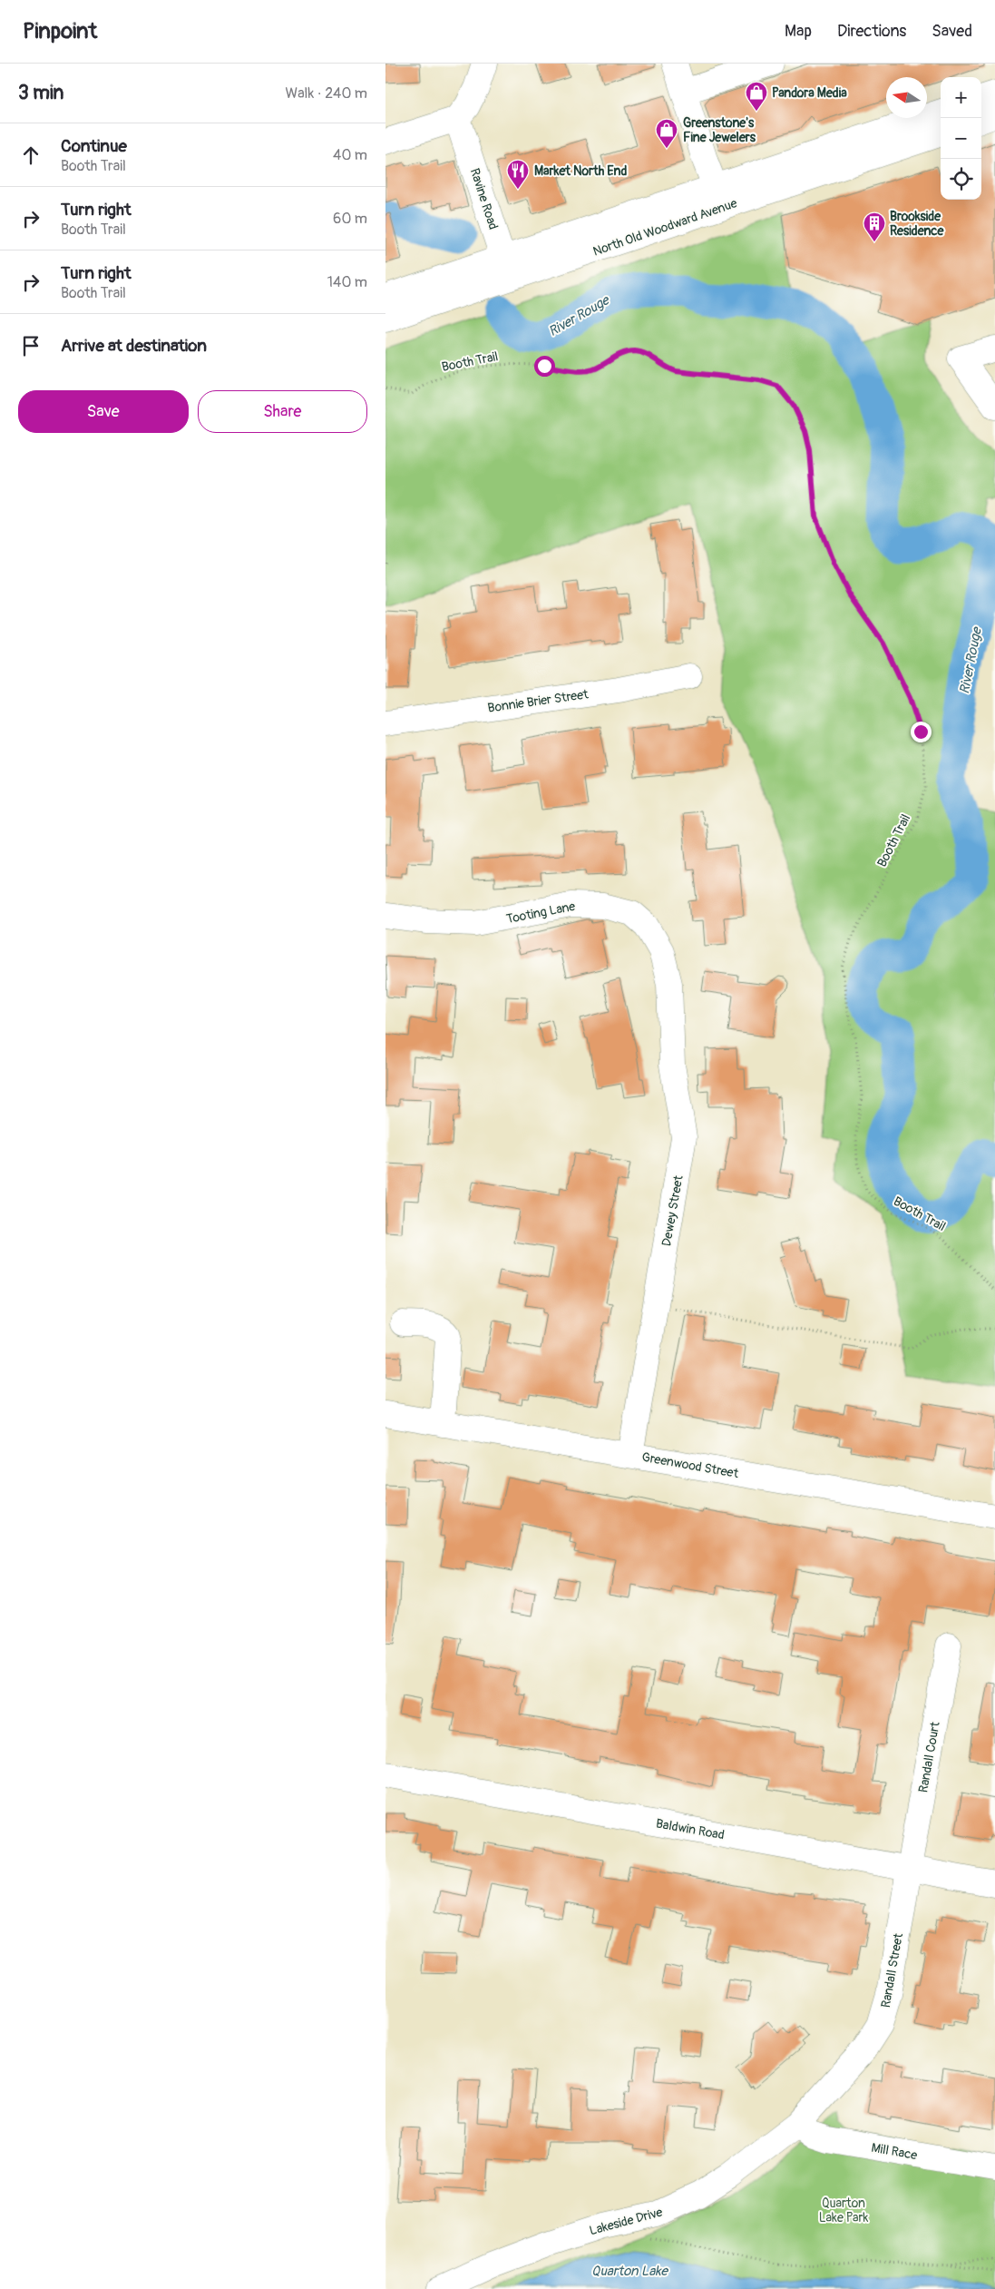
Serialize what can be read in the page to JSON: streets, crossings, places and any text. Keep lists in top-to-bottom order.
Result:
{
  "streets": {
    "street": [
      "Ravine Road",
      "North Old Woodward Avenue",
      "Bonnie Brier Street",
      "Tooting Lane",
      "Dewey Street",
      "Greenwood Street",
      "Randall Court",
      "Baldwin Road",
      "Randall Street",
      "Mill Race",
      "Lakeside Drive"
    ],
    "path": ["Booth Trail"]
  },
  "crossings": [
    ["Ravine Road", "North Old Woodward Avenue"],
    ["Tooting Lane", "Dewey Street"],
    ["Dewey Street", "Greenwood Street"],
    ["Randall Court", "Baldwin Road"],
    ["Randall Court", "Randall Street"],
    ["Baldwin Road", "Randall Street"],
    ["Randall Street", "Mill Race"],
    ["Randall Street", "Lakeside Drive"],
    ["Mill Race", "Lakeside Drive"]
  ],
  "water": ["River Rouge", "Quarton Lake"],
  "parks": ["Quarton Lake Park"],
  "places": {
    "shop": ["Pandora Media", "Greenstone's Fine Jewelers"],
    "restaurant": ["Market North End"],
    "building": ["Brookside Residence"]
  },
  "north": "left",
  "page": {
    "header": "Pinpoint",
    "nav": ["Map", "Directions", "Saved"],
    "heading": ["3 min", "Walk · 240 m"],
    "map_buttons": ["+", "−"],
    "list": [
      ["Continue", "Booth Trail", "40 m"],
      ["Turn right", "Booth Trail", "60 m"],
      ["Turn right", "Booth Trail", "140 m"],
      "Arrive at destination"
    ],
    "buttons": ["Save", "Share"]
  }
}
